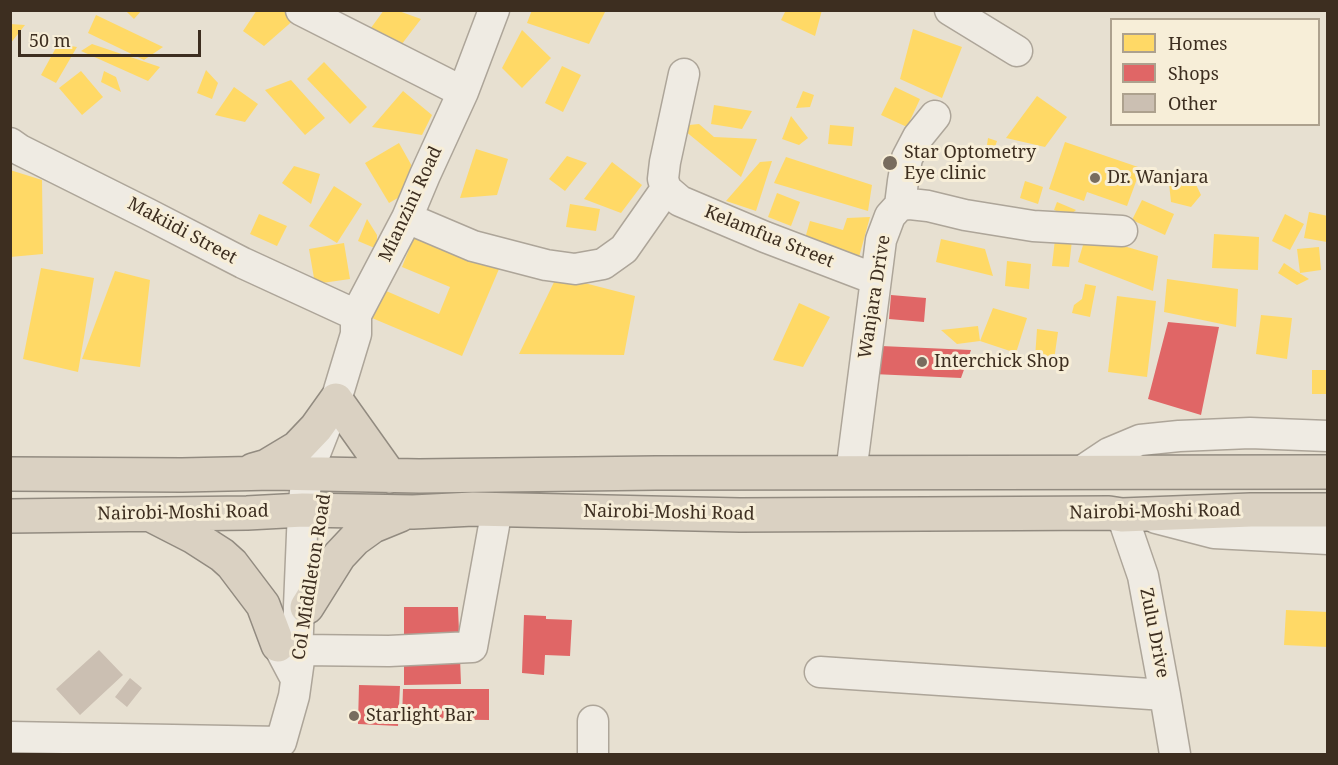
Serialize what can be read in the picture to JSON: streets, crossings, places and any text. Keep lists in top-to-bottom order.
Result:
{
  "streets": {
    "highway": ["Nairobi-Moshi Road"],
    "street": [
      "Mianzini Road",
      "Makiidi Street",
      "Kelamfua Street",
      "Wanjara Drive",
      "Col Middleton Road",
      "Zulu Drive"
    ]
  },
  "crossings": [
    ["Mianzini Road", "Makiidi Street"],
    ["Mianzini Road", "Col Middleton Road"],
    ["Kelamfua Street", "Wanjara Drive"],
    ["Wanjara Drive", "Nairobi-Moshi Road"],
    ["Nairobi-Moshi Road", "Col Middleton Road"],
    ["Nairobi-Moshi Road", "Zulu Drive"]
  ],
  "places": [
    "Star Optometry Eye clinic",
    "Dr. Wanjara",
    "Interchick Shop",
    "Starlight Bar"
  ],
  "legend": ["Homes", "Shops", "Other"],
  "scale_bar": "50 m"
}
